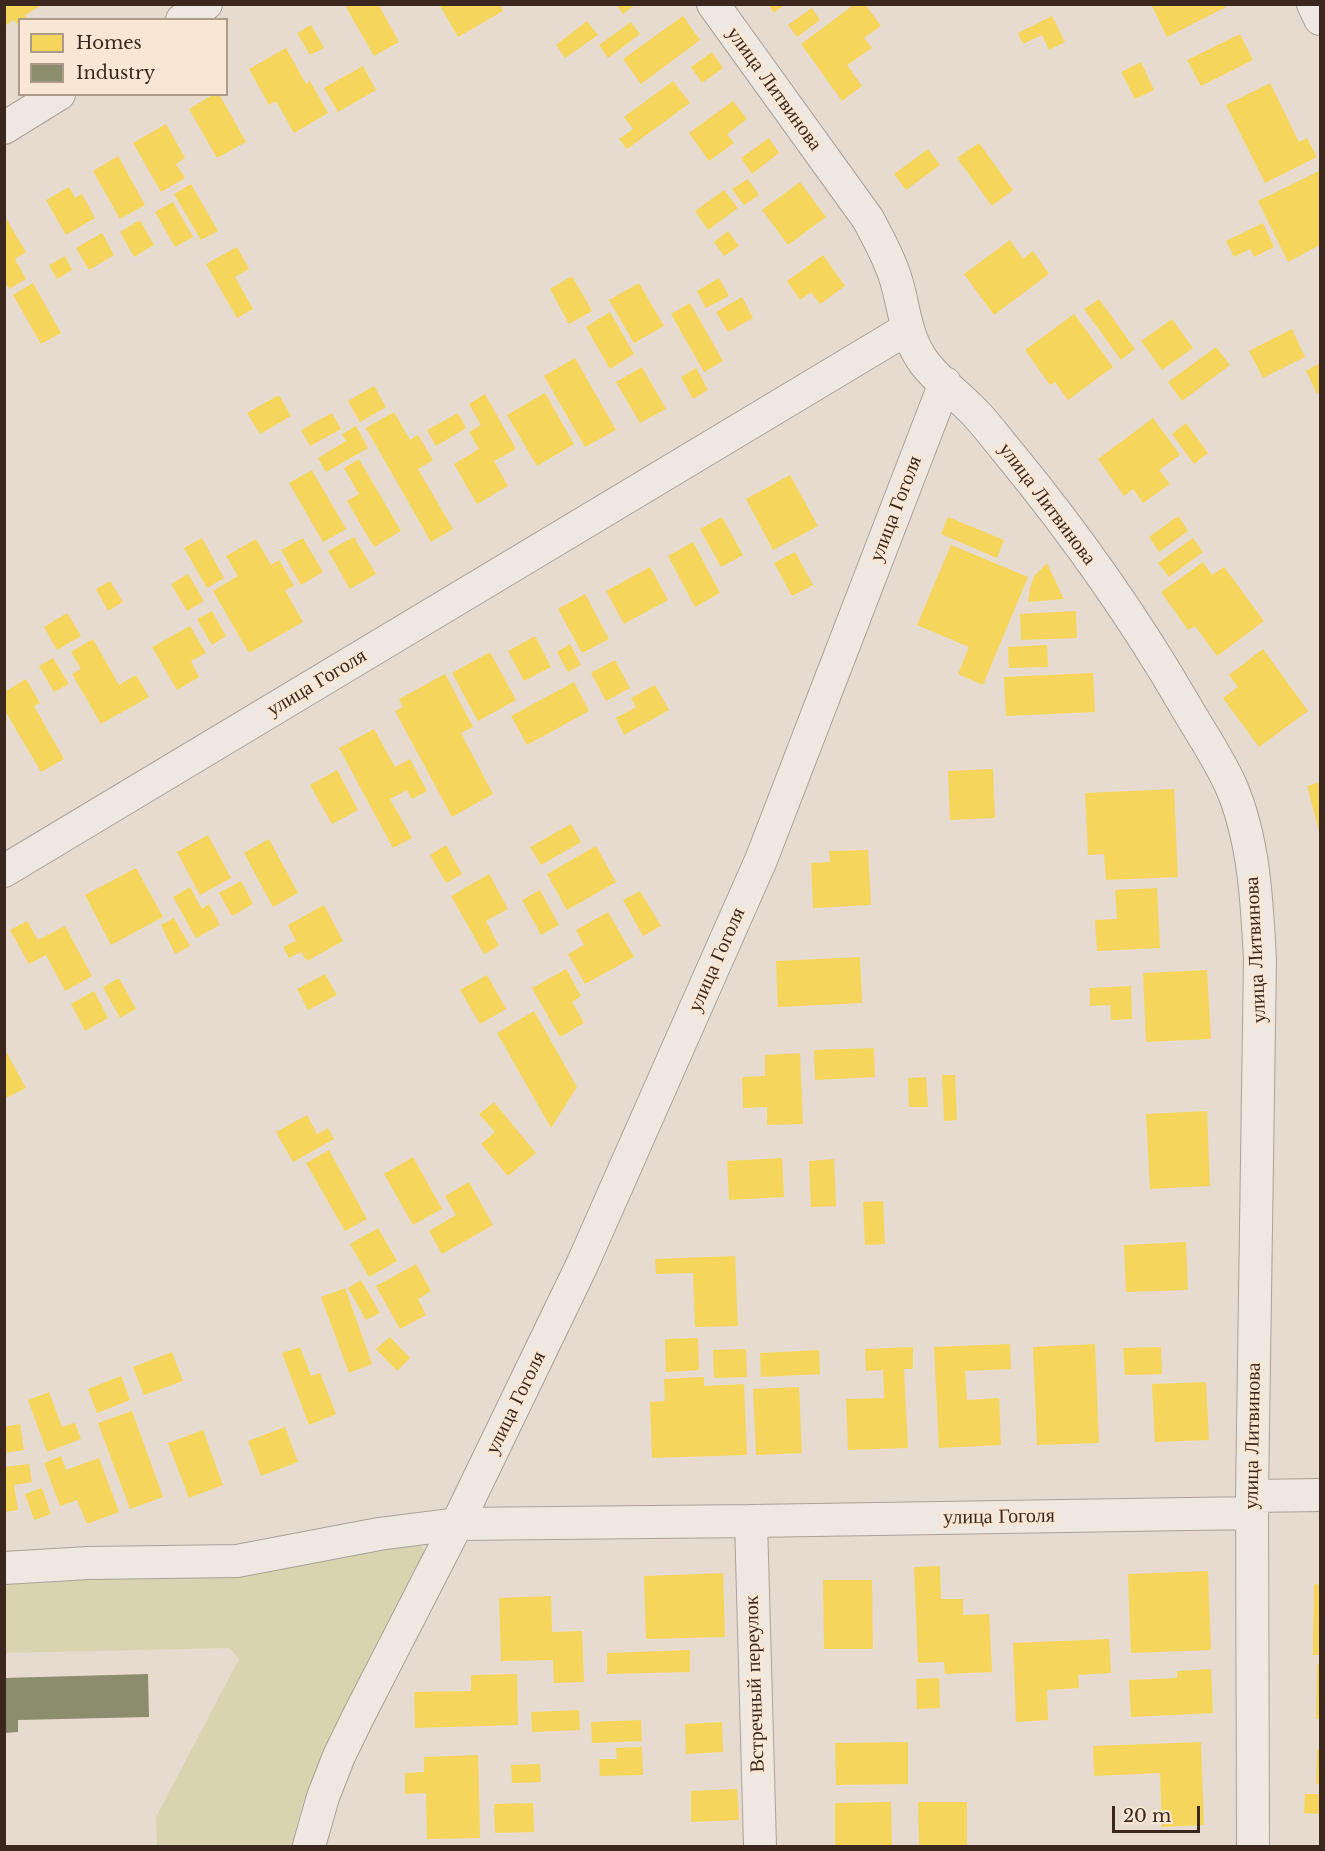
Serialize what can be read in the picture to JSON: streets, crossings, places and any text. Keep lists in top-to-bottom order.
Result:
{
  "streets": {
    "street": ["улица Литвинова", "улица Гоголя", "Встречный переулок"]
  },
  "crossings": [
    ["улица Литвинова", "улица Гоголя"],
    ["улица Гоголя", "Встречный переулок"]
  ],
  "legend": ["Homes", "Industry"],
  "scale_bar": "20 m"
}
